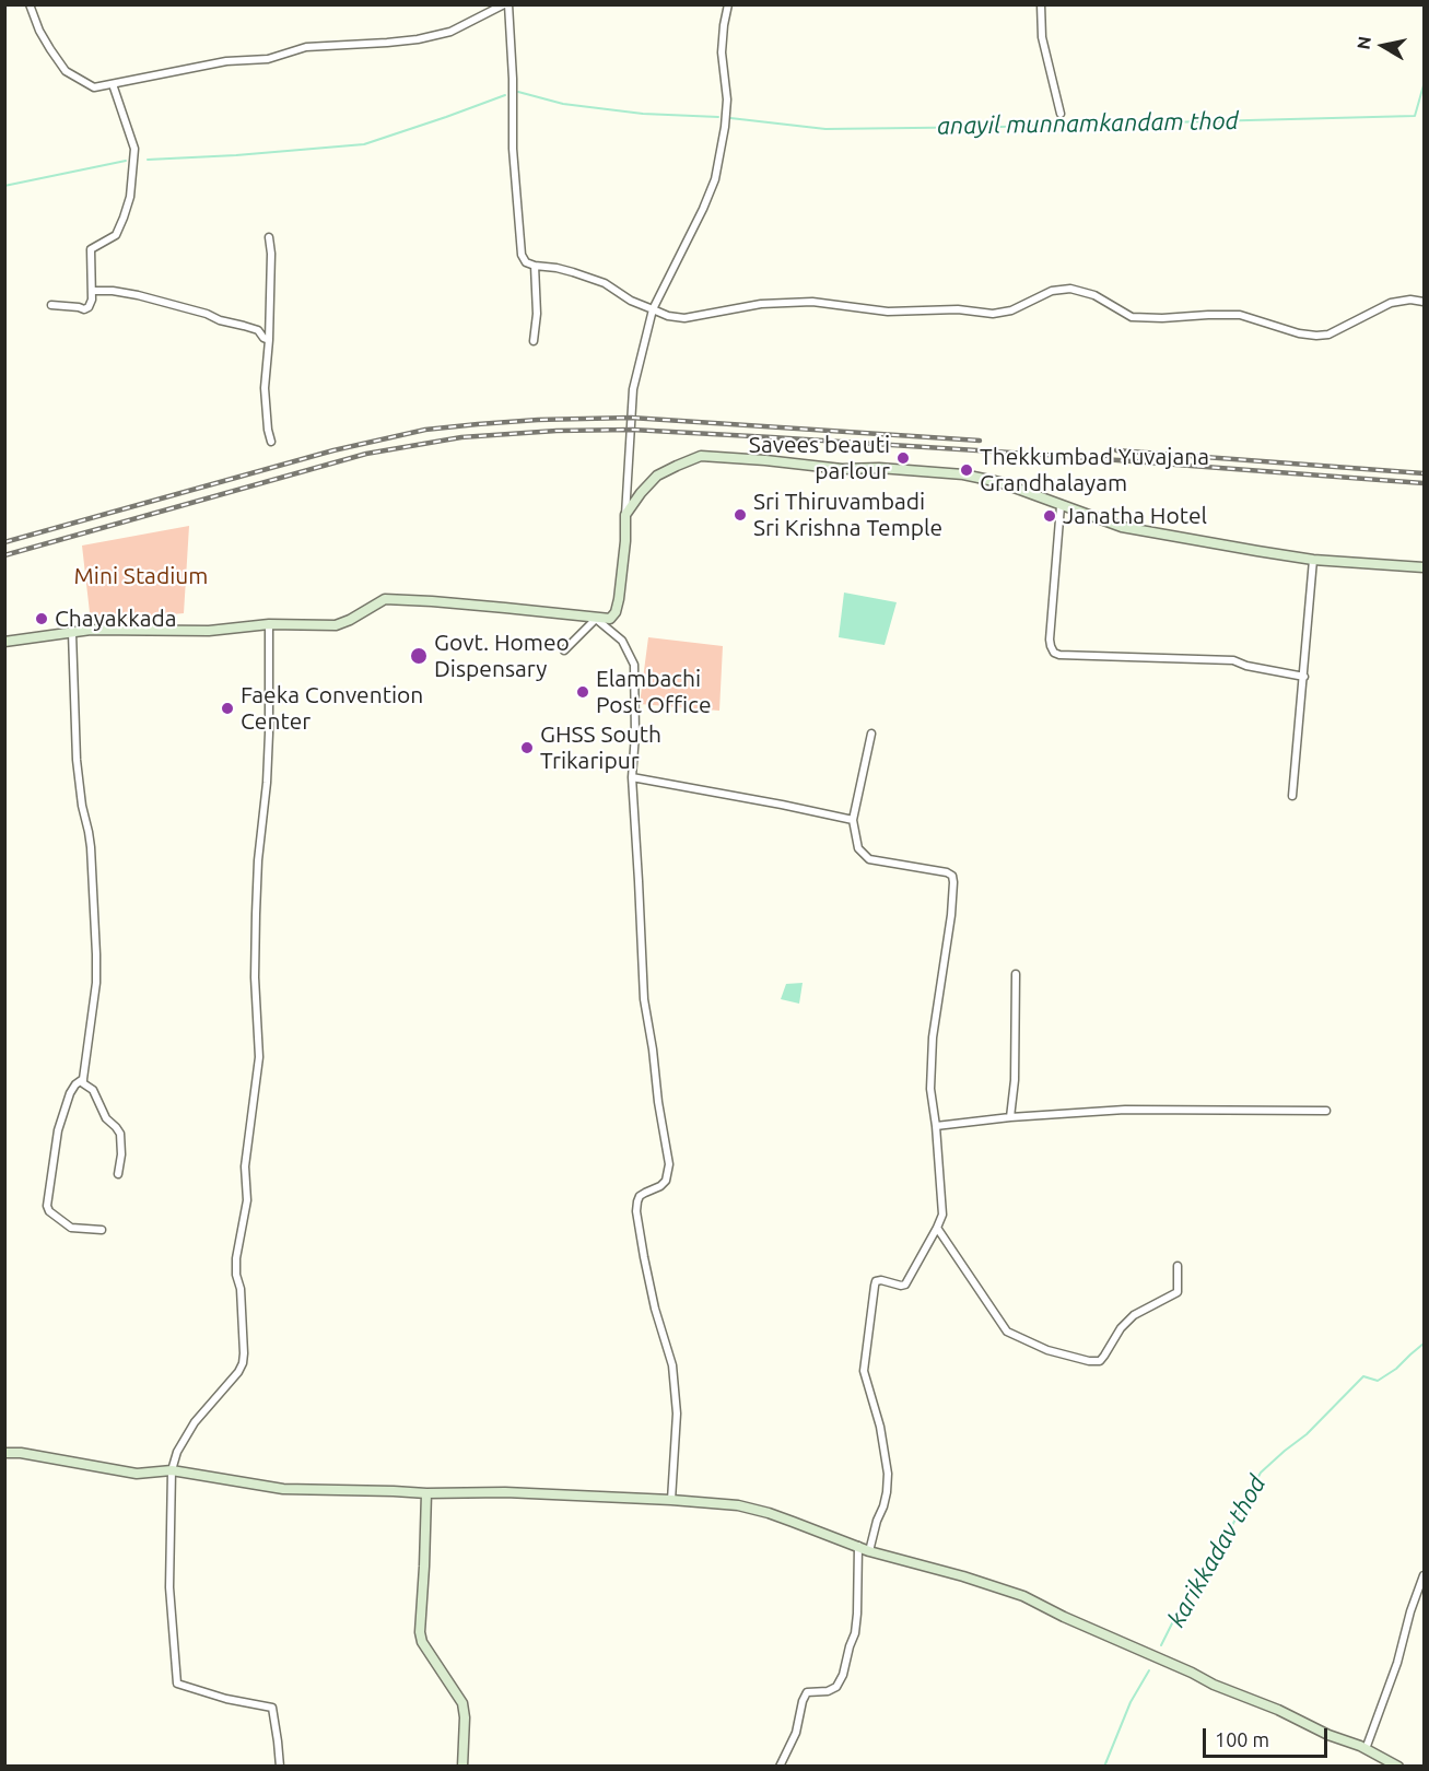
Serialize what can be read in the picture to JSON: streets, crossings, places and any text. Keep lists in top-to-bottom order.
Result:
{
  "water": ["anayil munnamkandam thod", "karikkadav thod"],
  "parks": ["Mini Stadium"],
  "places": [
    "Savees beauti parlour",
    "Thekkumbad Yuvajana Grandhalayam",
    "Sri Thiruvambadi Sri Krishna Temple",
    "Janatha Hotel",
    "Chayakkada",
    "Govt. Homeo Dispensary",
    "Elambachi Post Office",
    "Faeka Convention Center",
    "GHSS South Trikaripur"
  ],
  "scale_bar": "100 m",
  "north": "left"
}
